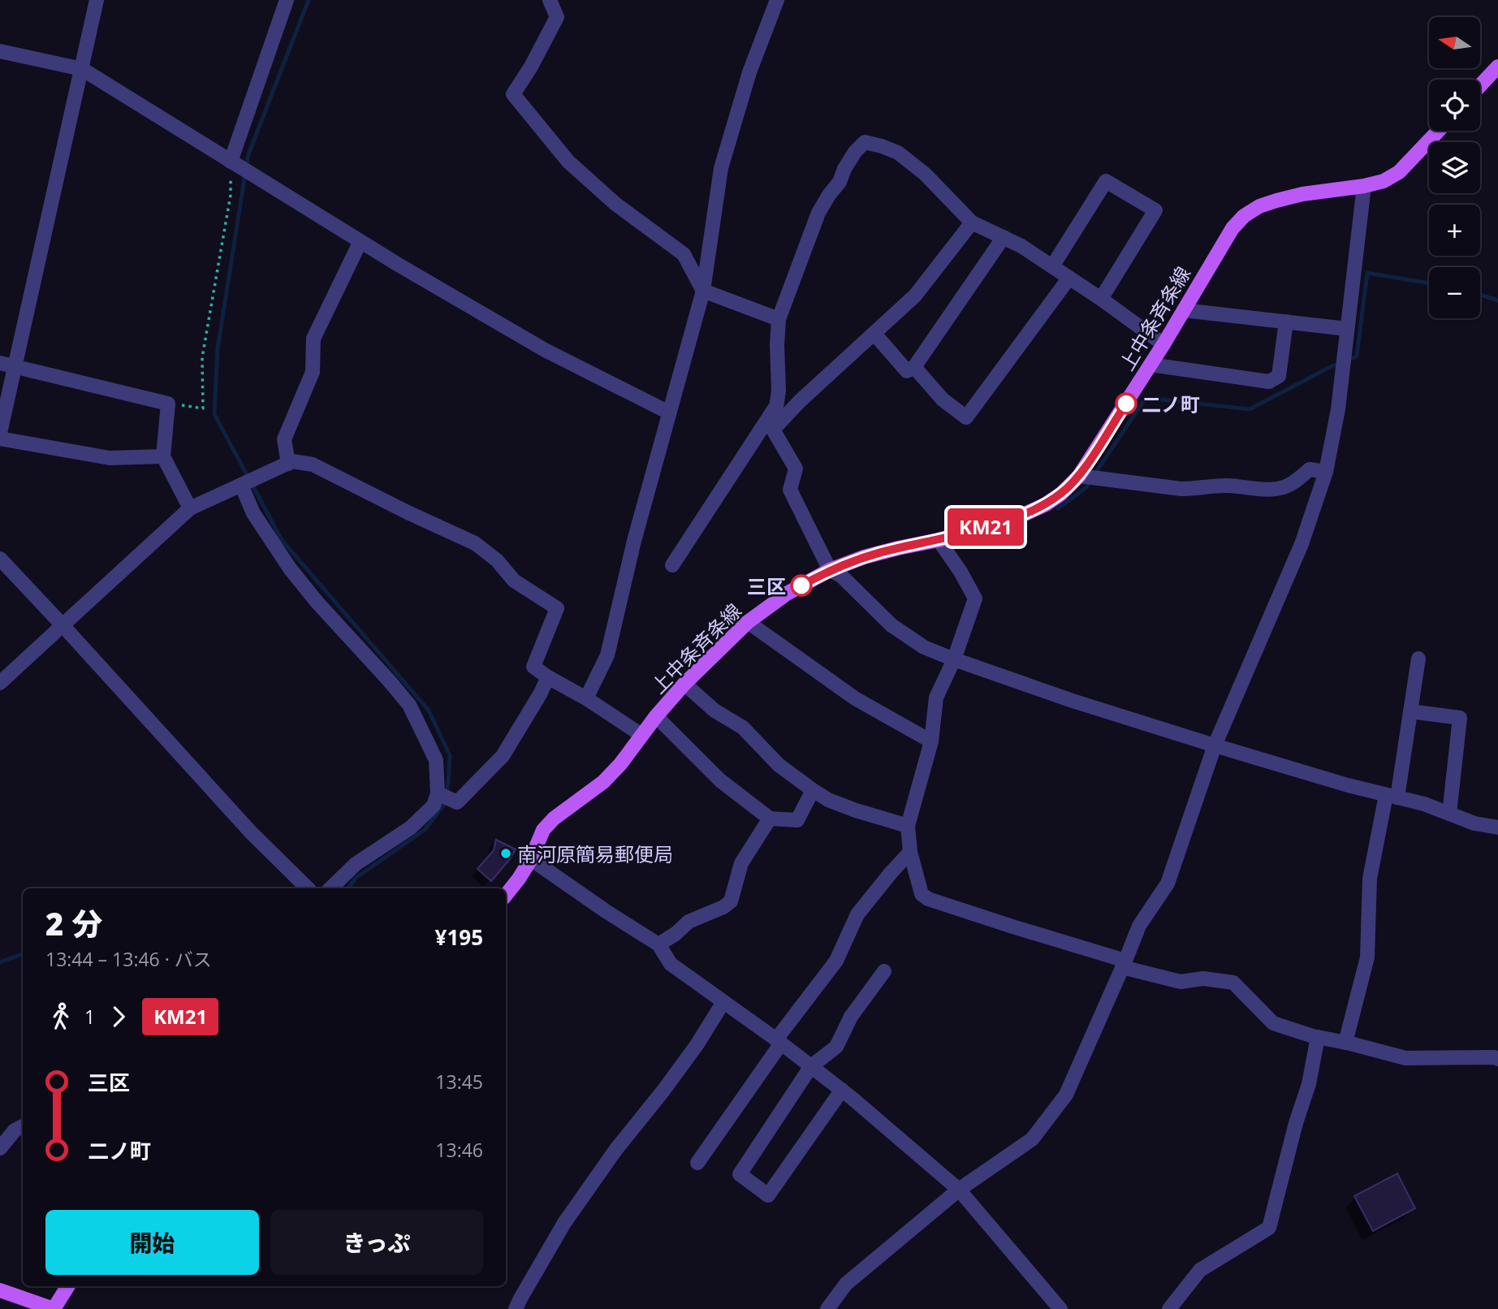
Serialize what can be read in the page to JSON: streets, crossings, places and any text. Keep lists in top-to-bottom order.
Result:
{
  "streets": {
    "main road": ["上中条斉条線"]
  },
  "places": ["二ノ町", "三区", "南河原簡易郵便局"],
  "lines": ["bus line KM21"],
  "north": "left",
  "page": {
    "on_map": "KM21",
    "map_buttons": ["+", "−"],
    "heading": ["2 分", "13:44 – 13:46 · バス", "¥195"],
    "legs": ["1", "KM21"],
    "list": [
      {
        "name": "三区",
        "value": "13:45"
      },
      {
        "name": "二ノ町",
        "value": "13:46"
      }
    ],
    "buttons": ["開始", "きっぷ"]
  }
}
